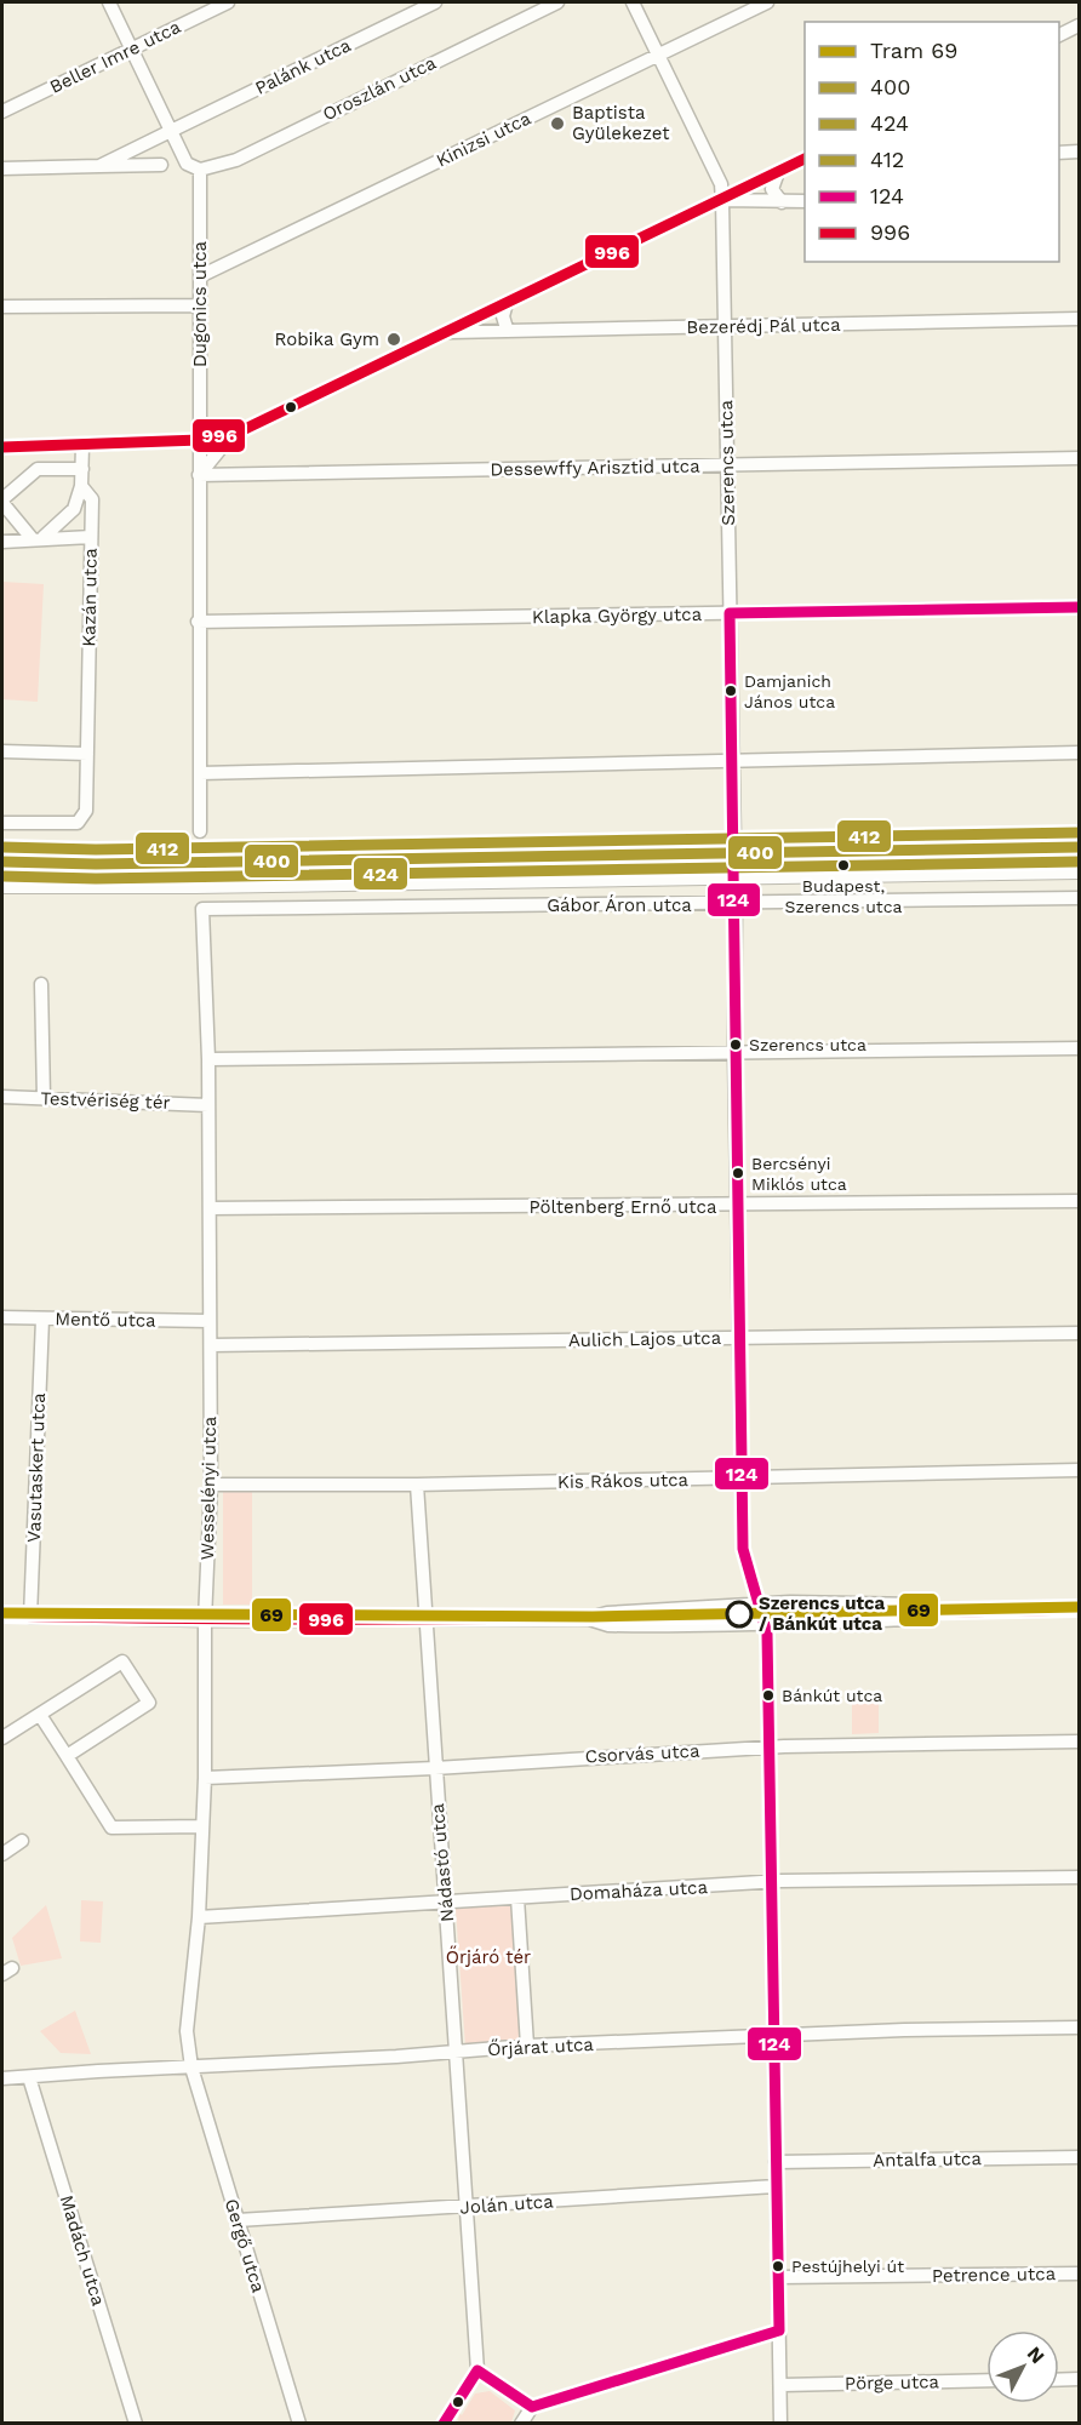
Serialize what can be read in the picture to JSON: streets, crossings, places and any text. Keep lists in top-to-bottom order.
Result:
{
  "streets": {
    "street": [
      "Beller Imre utca",
      "Palánk utca",
      "Oroszlán utca",
      "Kinizsi utca",
      "Dugonics utca",
      "Bezerédj Pál utca",
      "Szerencs utca",
      "Dessewffy Arisztid utca",
      "Kazán utca",
      "Klapka György utca",
      "Gábor Áron utca",
      "Testvériség tér",
      "Pöltenberg Ernő utca",
      "Mentő utca",
      "Aulich Lajos utca",
      "Vasutaskert utca",
      "Kis Rákos utca",
      "Wesselényi utca",
      "Csorvás utca",
      "Nádastó utca",
      "Domaháza utca",
      "Őrjárat utca",
      "Antalfa utca",
      "Jolán utca",
      "Gergő utca",
      "Madách utca",
      "Petrence utca",
      "Pörge utca"
    ]
  },
  "crossings": [
    ["Oroszlán utca", "Dugonics utca"],
    ["Kinizsi utca", "Dugonics utca"],
    ["Kinizsi utca", "Szerencs utca"],
    ["Bezerédj Pál utca", "Szerencs utca"],
    ["Szerencs utca", "Dessewffy Arisztid utca"],
    ["Szerencs utca", "Klapka György utca"],
    ["Szerencs utca", "Gábor Áron utca"],
    ["Szerencs utca", "Pöltenberg Ernő utca"],
    ["Szerencs utca", "Aulich Lajos utca"],
    ["Szerencs utca", "Kis Rákos utca"],
    ["Szerencs utca", "Csorvás utca"],
    ["Szerencs utca", "Domaháza utca"],
    ["Szerencs utca", "Őrjárat utca"],
    ["Szerencs utca", "Antalfa utca"],
    ["Szerencs utca", "Jolán utca"],
    ["Szerencs utca", "Petrence utca"],
    ["Szerencs utca", "Pörge utca"],
    ["Gábor Áron utca", "Wesselényi utca"],
    ["Testvériség tér", "Wesselényi utca"],
    ["Pöltenberg Ernő utca", "Wesselényi utca"],
    ["Mentő utca", "Vasutaskert utca"],
    ["Mentő utca", "Wesselényi utca"],
    ["Aulich Lajos utca", "Wesselényi utca"],
    ["Kis Rákos utca", "Wesselényi utca"],
    ["Kis Rákos utca", "Nádastó utca"],
    ["Wesselényi utca", "Csorvás utca"],
    ["Wesselényi utca", "Domaháza utca"],
    ["Wesselényi utca", "Őrjárat utca"],
    ["Wesselényi utca", "Gergő utca"],
    ["Csorvás utca", "Nádastó utca"],
    ["Nádastó utca", "Domaháza utca"],
    ["Nádastó utca", "Őrjárat utca"],
    ["Nádastó utca", "Jolán utca"],
    ["Őrjárat utca", "Gergő utca"],
    ["Őrjárat utca", "Madách utca"],
    ["Jolán utca", "Gergő utca"]
  ],
  "parks": ["Őrjáró tér"],
  "places": [
    "Baptista Gyülekezet",
    "Robika Gym",
    "Damjanich János utca",
    "Budapest, Szerencs utca",
    "Szerencs utca",
    "Bercsényi Miklós utca",
    "Szerencs utca / Bánkút utca",
    "Bánkút utca",
    "Pestújhelyi út"
  ],
  "lines": [
    "transit line 996",
    "transit line 124",
    "transit line 412",
    "transit line 400",
    "transit line 424",
    "tram line 69"
  ],
  "legend": [
    "Tram 69",
    "400",
    "424",
    "412",
    "124",
    "996"
  ],
  "north": "top right"
}
